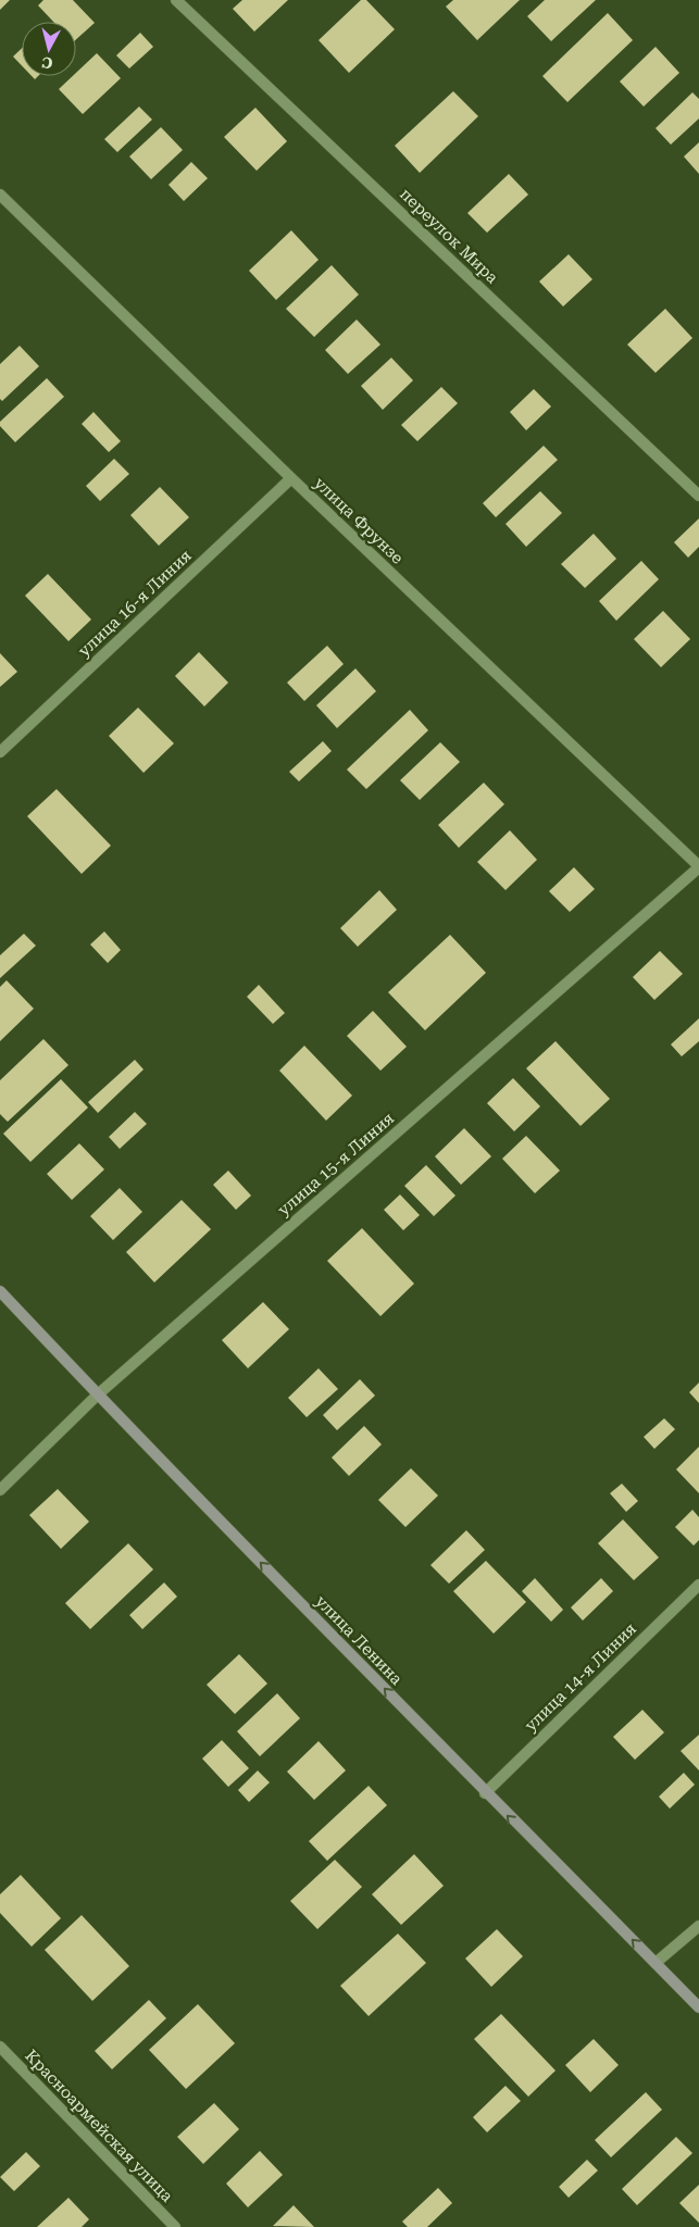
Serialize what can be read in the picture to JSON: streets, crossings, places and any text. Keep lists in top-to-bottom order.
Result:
{
  "streets": {
    "main road": ["улица Ленина"],
    "street": [
      "переулок Мира",
      "улица Фрунзе",
      "улица 16-я Линия",
      "улица 15-я Линия",
      "улица 14-я Линия",
      "Красноармейская улица"
    ]
  },
  "crossings": [
    ["улица Фрунзе", "улица 16-я Линия"],
    ["улица Фрунзе", "улица 15-я Линия"],
    ["улица 15-я Линия", "улица Ленина"],
    ["улица Ленина", "улица 14-я Линия"]
  ],
  "one_way": ["улица Ленина"],
  "north": "bottom"
}
